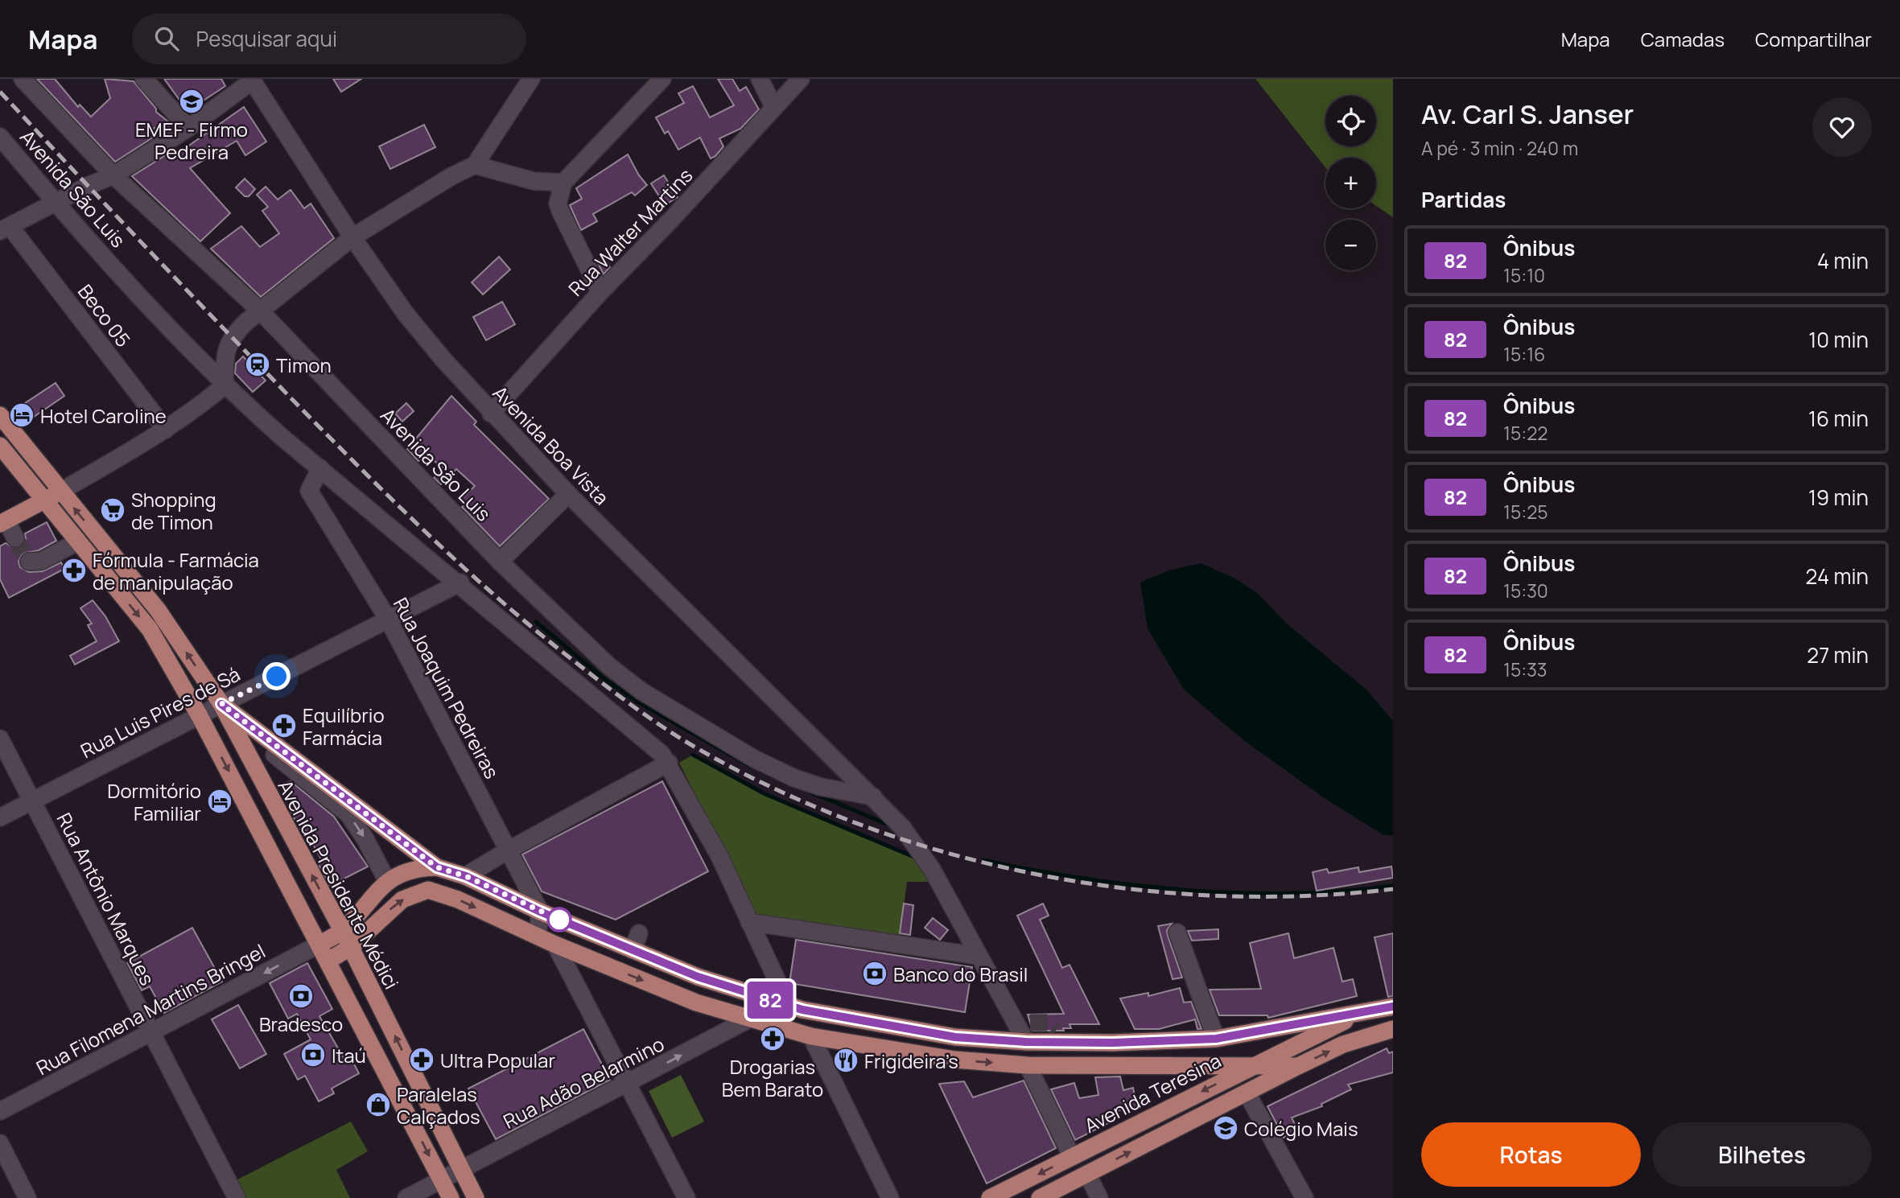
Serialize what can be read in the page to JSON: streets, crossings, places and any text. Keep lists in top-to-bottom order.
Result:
{
  "streets": {
    "main road": ["Avenida Presidente Médici", "Avenida Teresina"],
    "street": [
      "Avenida São Luis",
      "Rua Walter Martins",
      "Beco 05",
      "Avenida Boa Vista",
      "Rua Joaquim Pedreiras",
      "Rua Luis Pires de Sá",
      "Rua Antônio Marques",
      "Rua Filomena Martins Bringel",
      "Rua Adão Belarmino"
    ]
  },
  "crossings": [
    ["Avenida São Luis", "Avenida Boa Vista"],
    ["Avenida São Luis", "Rua Joaquim Pedreiras"],
    ["Avenida São Luis", "Rua Luis Pires de Sá"],
    ["Rua Walter Martins", "Avenida Boa Vista"],
    ["Rua Joaquim Pedreiras", "Rua Luis Pires de Sá"],
    ["Rua Luis Pires de Sá", "Avenida Presidente Médici"],
    ["Rua Luis Pires de Sá", "Rua Antônio Marques"],
    ["Avenida Presidente Médici", "Rua Adão Belarmino"],
    ["Rua Antônio Marques", "Rua Filomena Martins Bringel"]
  ],
  "one_way": ["Rua Filomena Martins Bringel", "Rua Adão Belarmino"],
  "places": {
    "school or university": ["EMEF - Firmo Pedreira", "Colégio Mais"],
    "station": ["Timon"],
    "hotel": ["Hotel Caroline", "Dormitório Familiar"],
    "supermarket": ["Shopping de Timon"],
    "pharmacy": [
      "Fórmula - Farmácia de manipulação",
      "Equilíbrio Farmácia",
      "Drogarias Bem Barato",
      "Ultra Popular"
    ],
    "bank": ["Banco do Brasil", "Bradesco", "Itaú"],
    "restaurant": ["Frigideira’s"],
    "shop": ["Paralelas Calçados"]
  },
  "lines": ["bus line 82"],
  "page": {
    "header": "Mapa",
    "search": "Pesquisar aqui",
    "nav": ["Mapa", "Camadas", "Compartilhar"],
    "on_map": "82",
    "heading": [
      ["Av. Carl S. Janser", "A pé · 3 min · 240 m"],
      "Partidas"
    ],
    "map_buttons": ["+", "−"],
    "list": [
      {
        "mark": "82",
        "name": "Ônibus",
        "note": "15:10",
        "value": "4 min"
      },
      {
        "mark": "82",
        "name": "Ônibus",
        "note": "15:16",
        "value": "10 min"
      },
      {
        "mark": "82",
        "name": "Ônibus",
        "note": "15:22",
        "value": "16 min"
      },
      {
        "mark": "82",
        "name": "Ônibus",
        "note": "15:25",
        "value": "19 min"
      },
      {
        "mark": "82",
        "name": "Ônibus",
        "note": "15:30",
        "value": "24 min"
      },
      {
        "mark": "82",
        "name": "Ônibus",
        "note": "15:33",
        "value": "27 min"
      }
    ],
    "buttons": ["Rotas", "Bilhetes"]
  }
}
